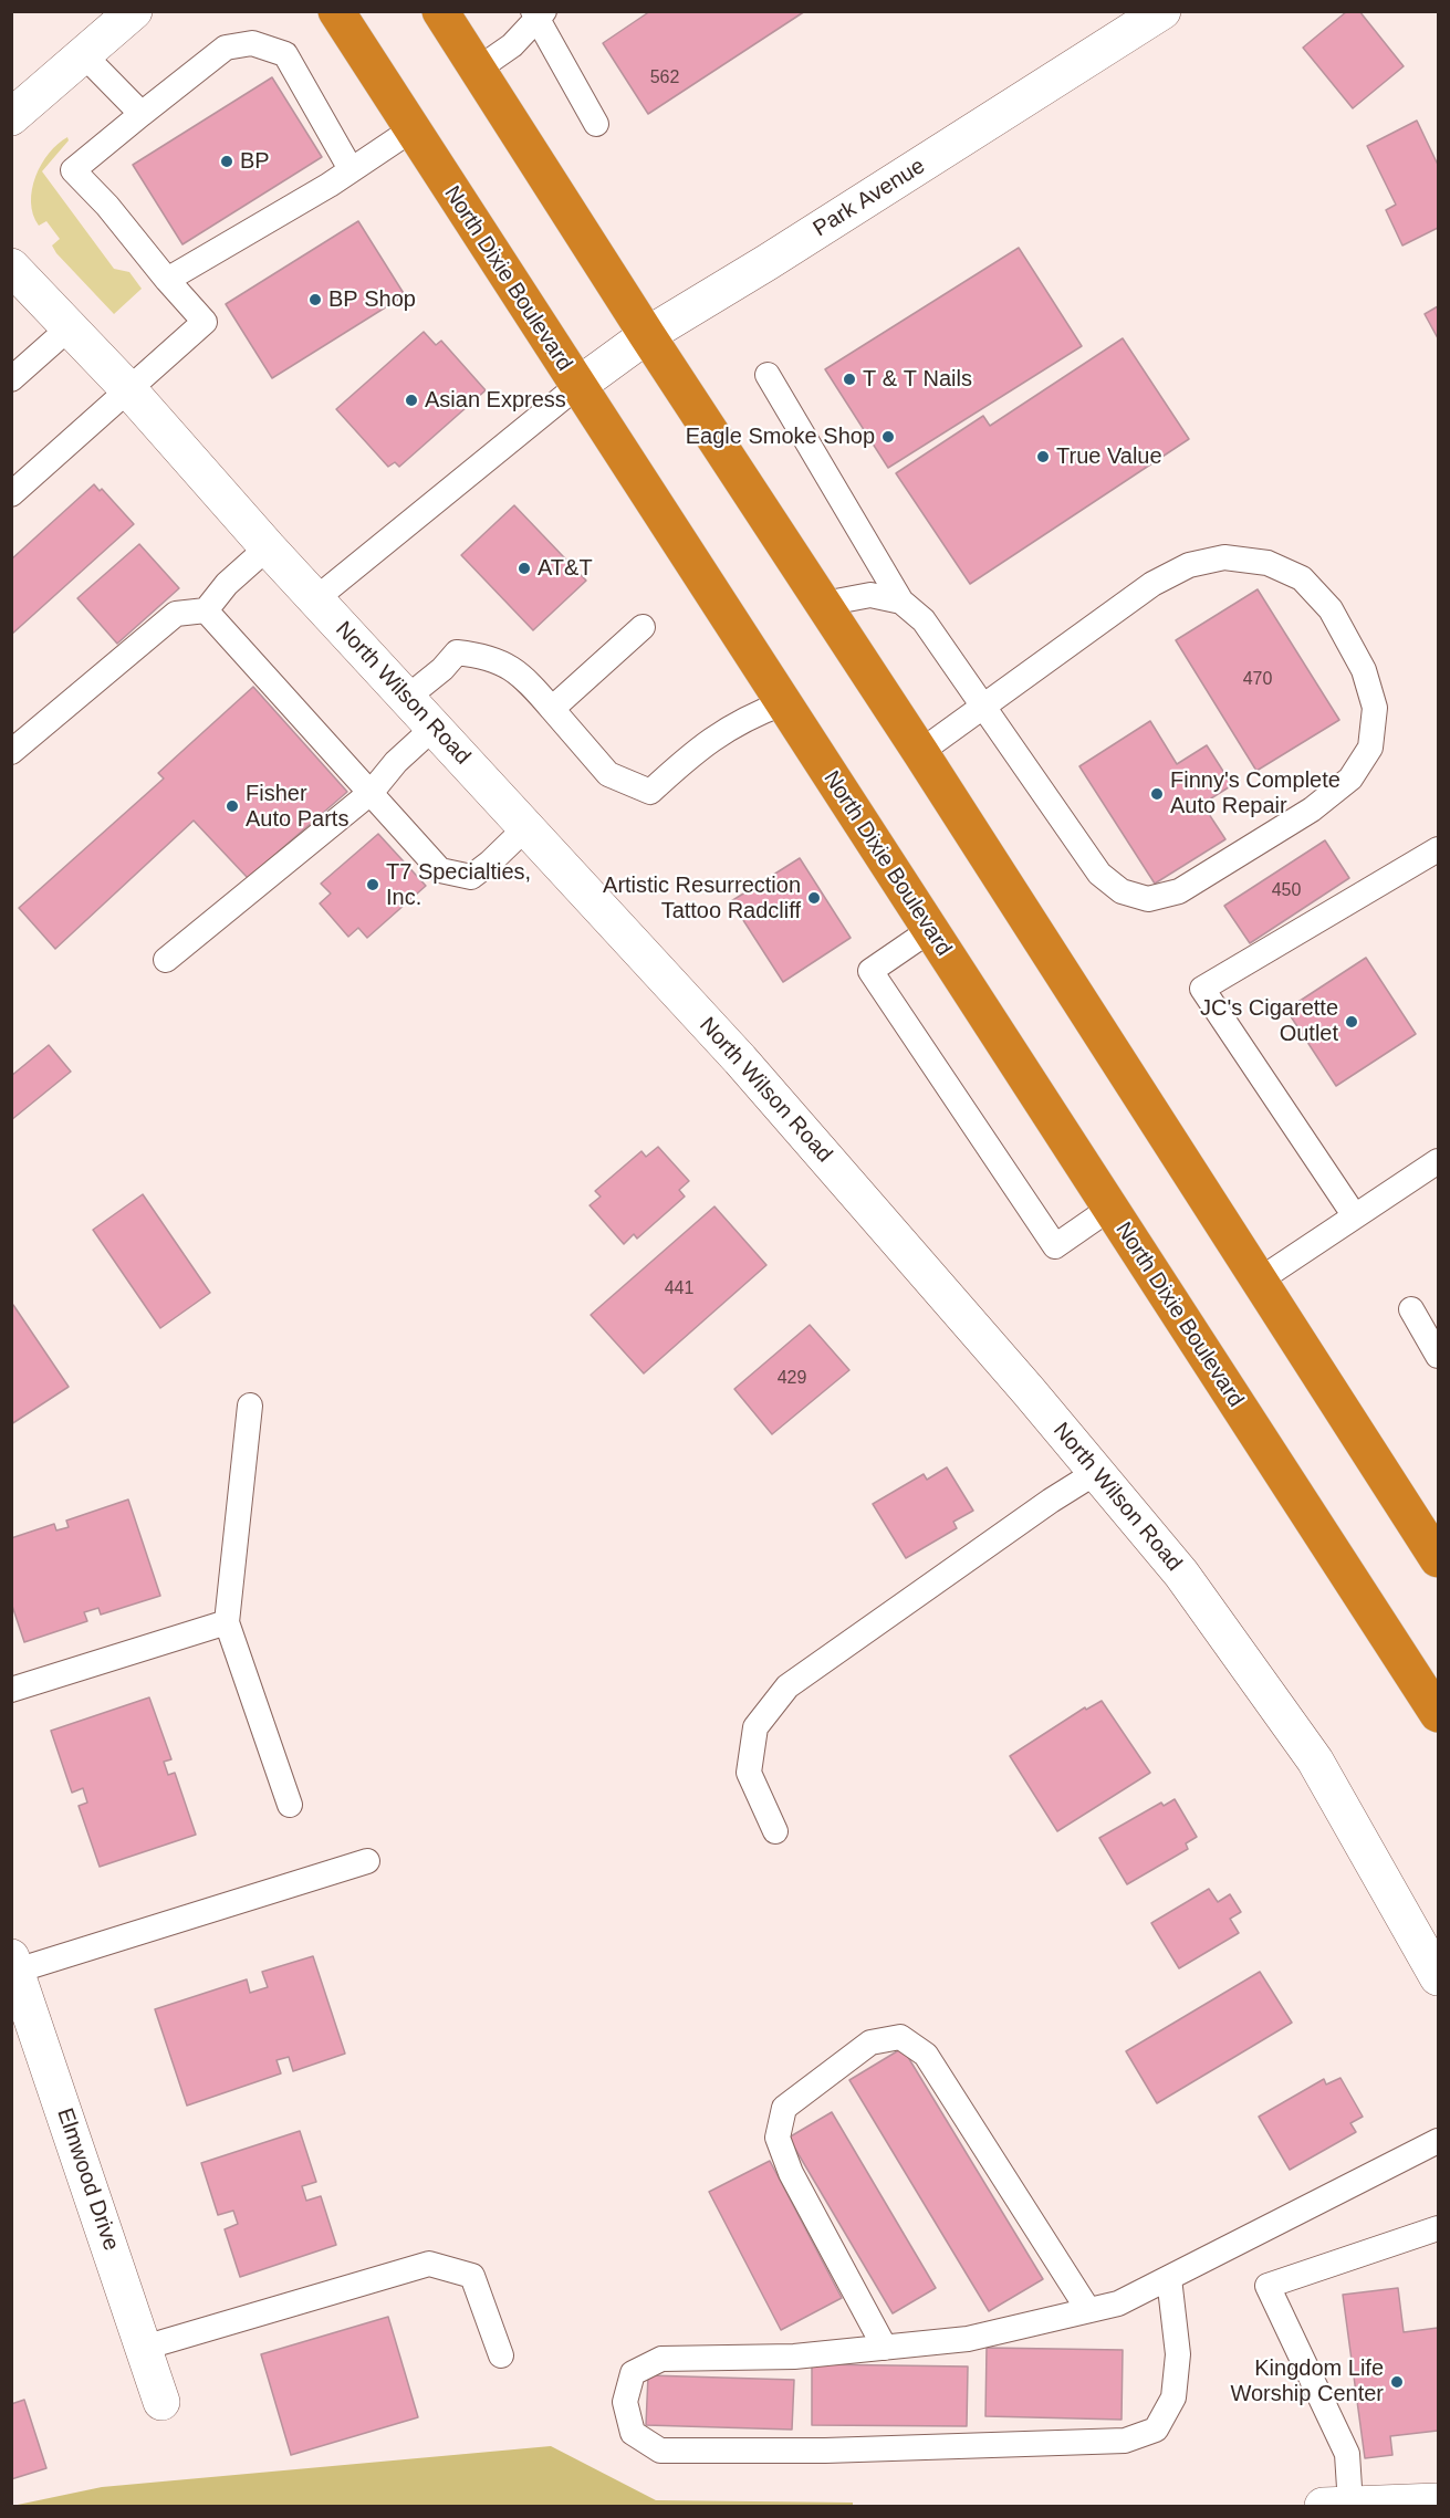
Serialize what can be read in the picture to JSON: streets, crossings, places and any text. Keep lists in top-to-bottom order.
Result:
{
  "streets": {
    "highway": ["North Dixie Boulevard"],
    "main road": ["Park Avenue", "North Wilson Road", "Elmwood Drive"]
  },
  "crossings": [
    ["Park Avenue", "North Dixie Boulevard"]
  ],
  "places": [
    "BP",
    "BP Shop",
    "T & T Nails",
    "Asian Express",
    "Eagle Smoke Shop",
    "True Value",
    "AT&T",
    "Finny's Complete Auto Repair",
    "Fisher Auto Parts",
    "T7 Specialties, Inc.",
    "Artistic Resurrection Tattoo Radcliff",
    "JC's Cigarette Outlet",
    "Kingdom Life Worship Center"
  ],
  "house_numbers": [
    "562",
    "470",
    "450",
    "441",
    "429"
  ]
}
